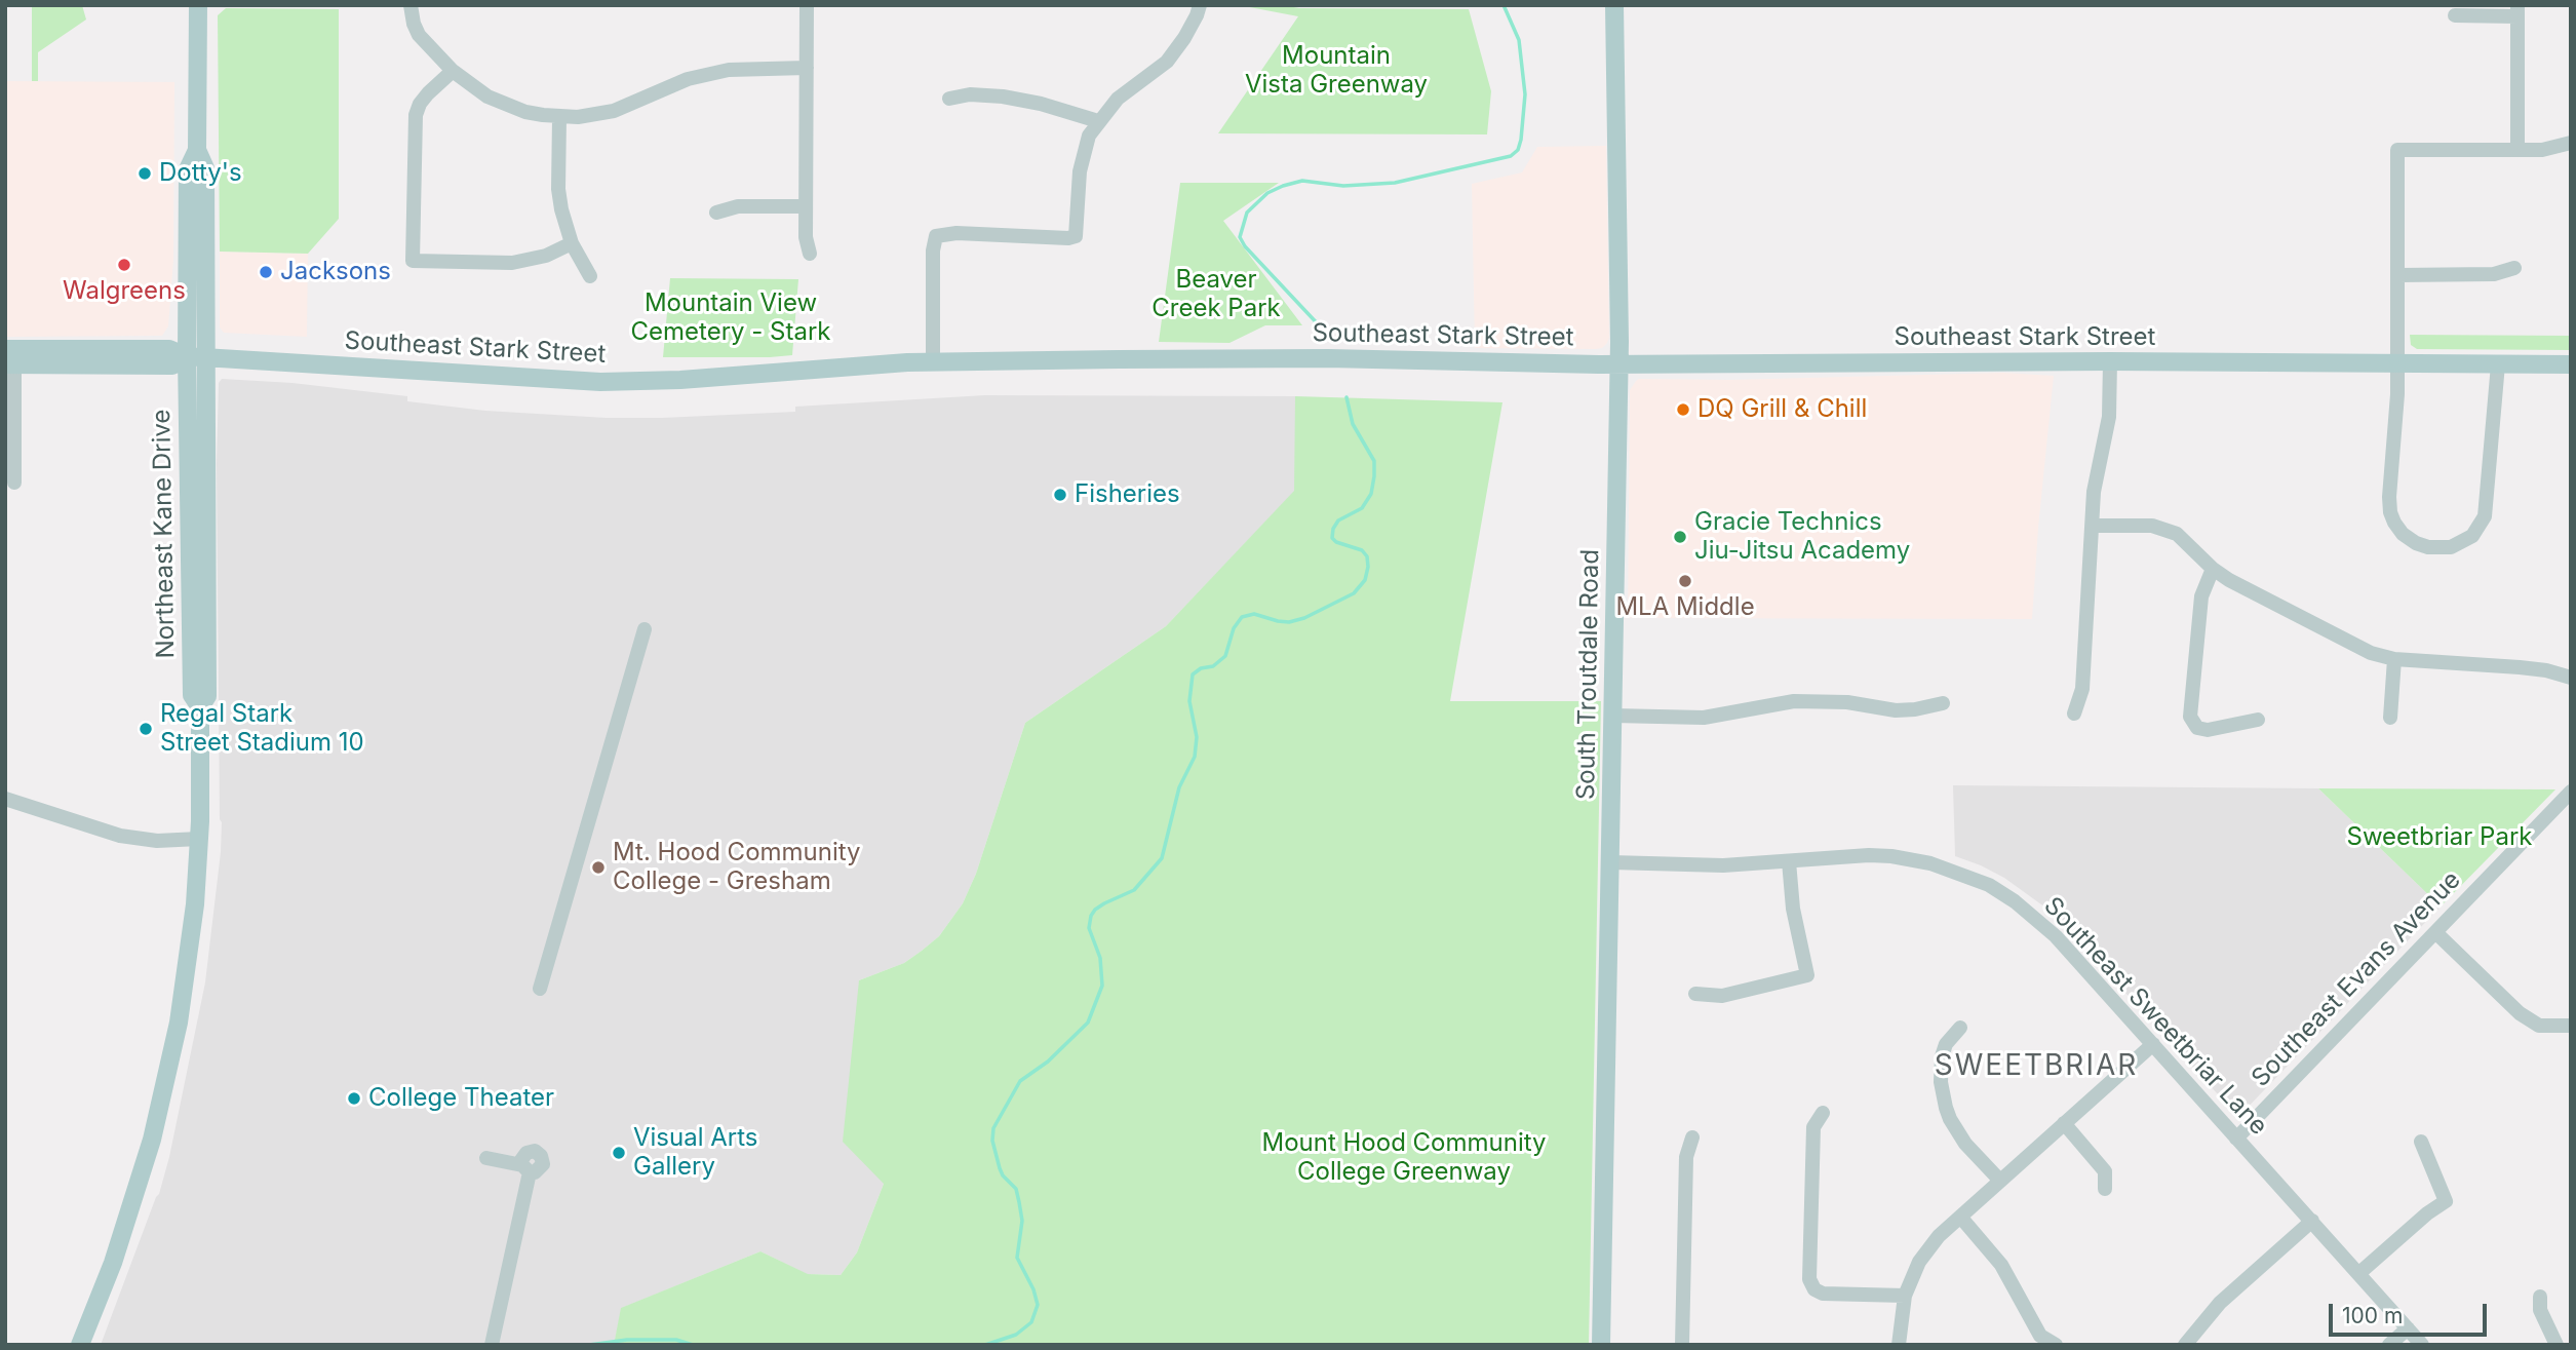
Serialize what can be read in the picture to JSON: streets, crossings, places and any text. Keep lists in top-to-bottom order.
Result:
{
  "streets": {
    "main road": ["Southeast Stark Street", "Northeast Kane Drive", "South Troutdale Road"],
    "street": ["Southeast Evans Avenue", "Southeast Sweetbriar Lane"]
  },
  "crossings": [
    ["Southeast Stark Street", "Northeast Kane Drive"],
    ["Southeast Stark Street", "South Troutdale Road"],
    ["South Troutdale Road", "Southeast Sweetbriar Lane"],
    ["Southeast Evans Avenue", "Southeast Sweetbriar Lane"]
  ],
  "districts": ["SWEETBRIAR"],
  "parks": [
    "Mountain Vista Greenway",
    "Beaver Creek Park",
    "Mountain View Cemetery - Stark",
    "Sweetbriar Park",
    "Mount Hood Community College Greenway"
  ],
  "places": [
    "Dotty's",
    "Walgreens",
    "Jacksons",
    "DQ Grill & Chill",
    "Fisheries",
    "Gracie Technics Jiu-Jitsu Academy",
    "MLA Middle",
    "Regal Stark Street Stadium 10",
    "Mt. Hood Community College - Gresham",
    "College Theater",
    "Visual Arts Gallery"
  ],
  "scale_bar": "100 m"
}
